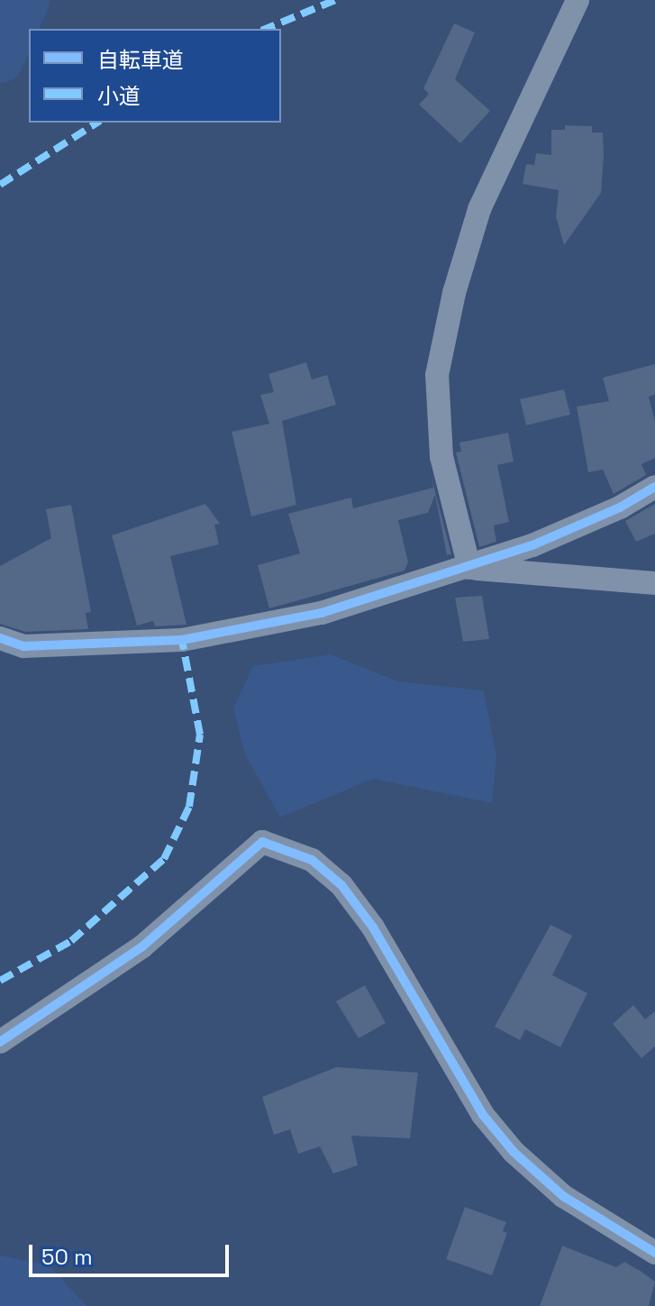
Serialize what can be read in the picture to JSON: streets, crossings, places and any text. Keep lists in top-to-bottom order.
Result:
{
  "legend": ["自転車道", "小道"],
  "scale_bar": "50 m"
}
